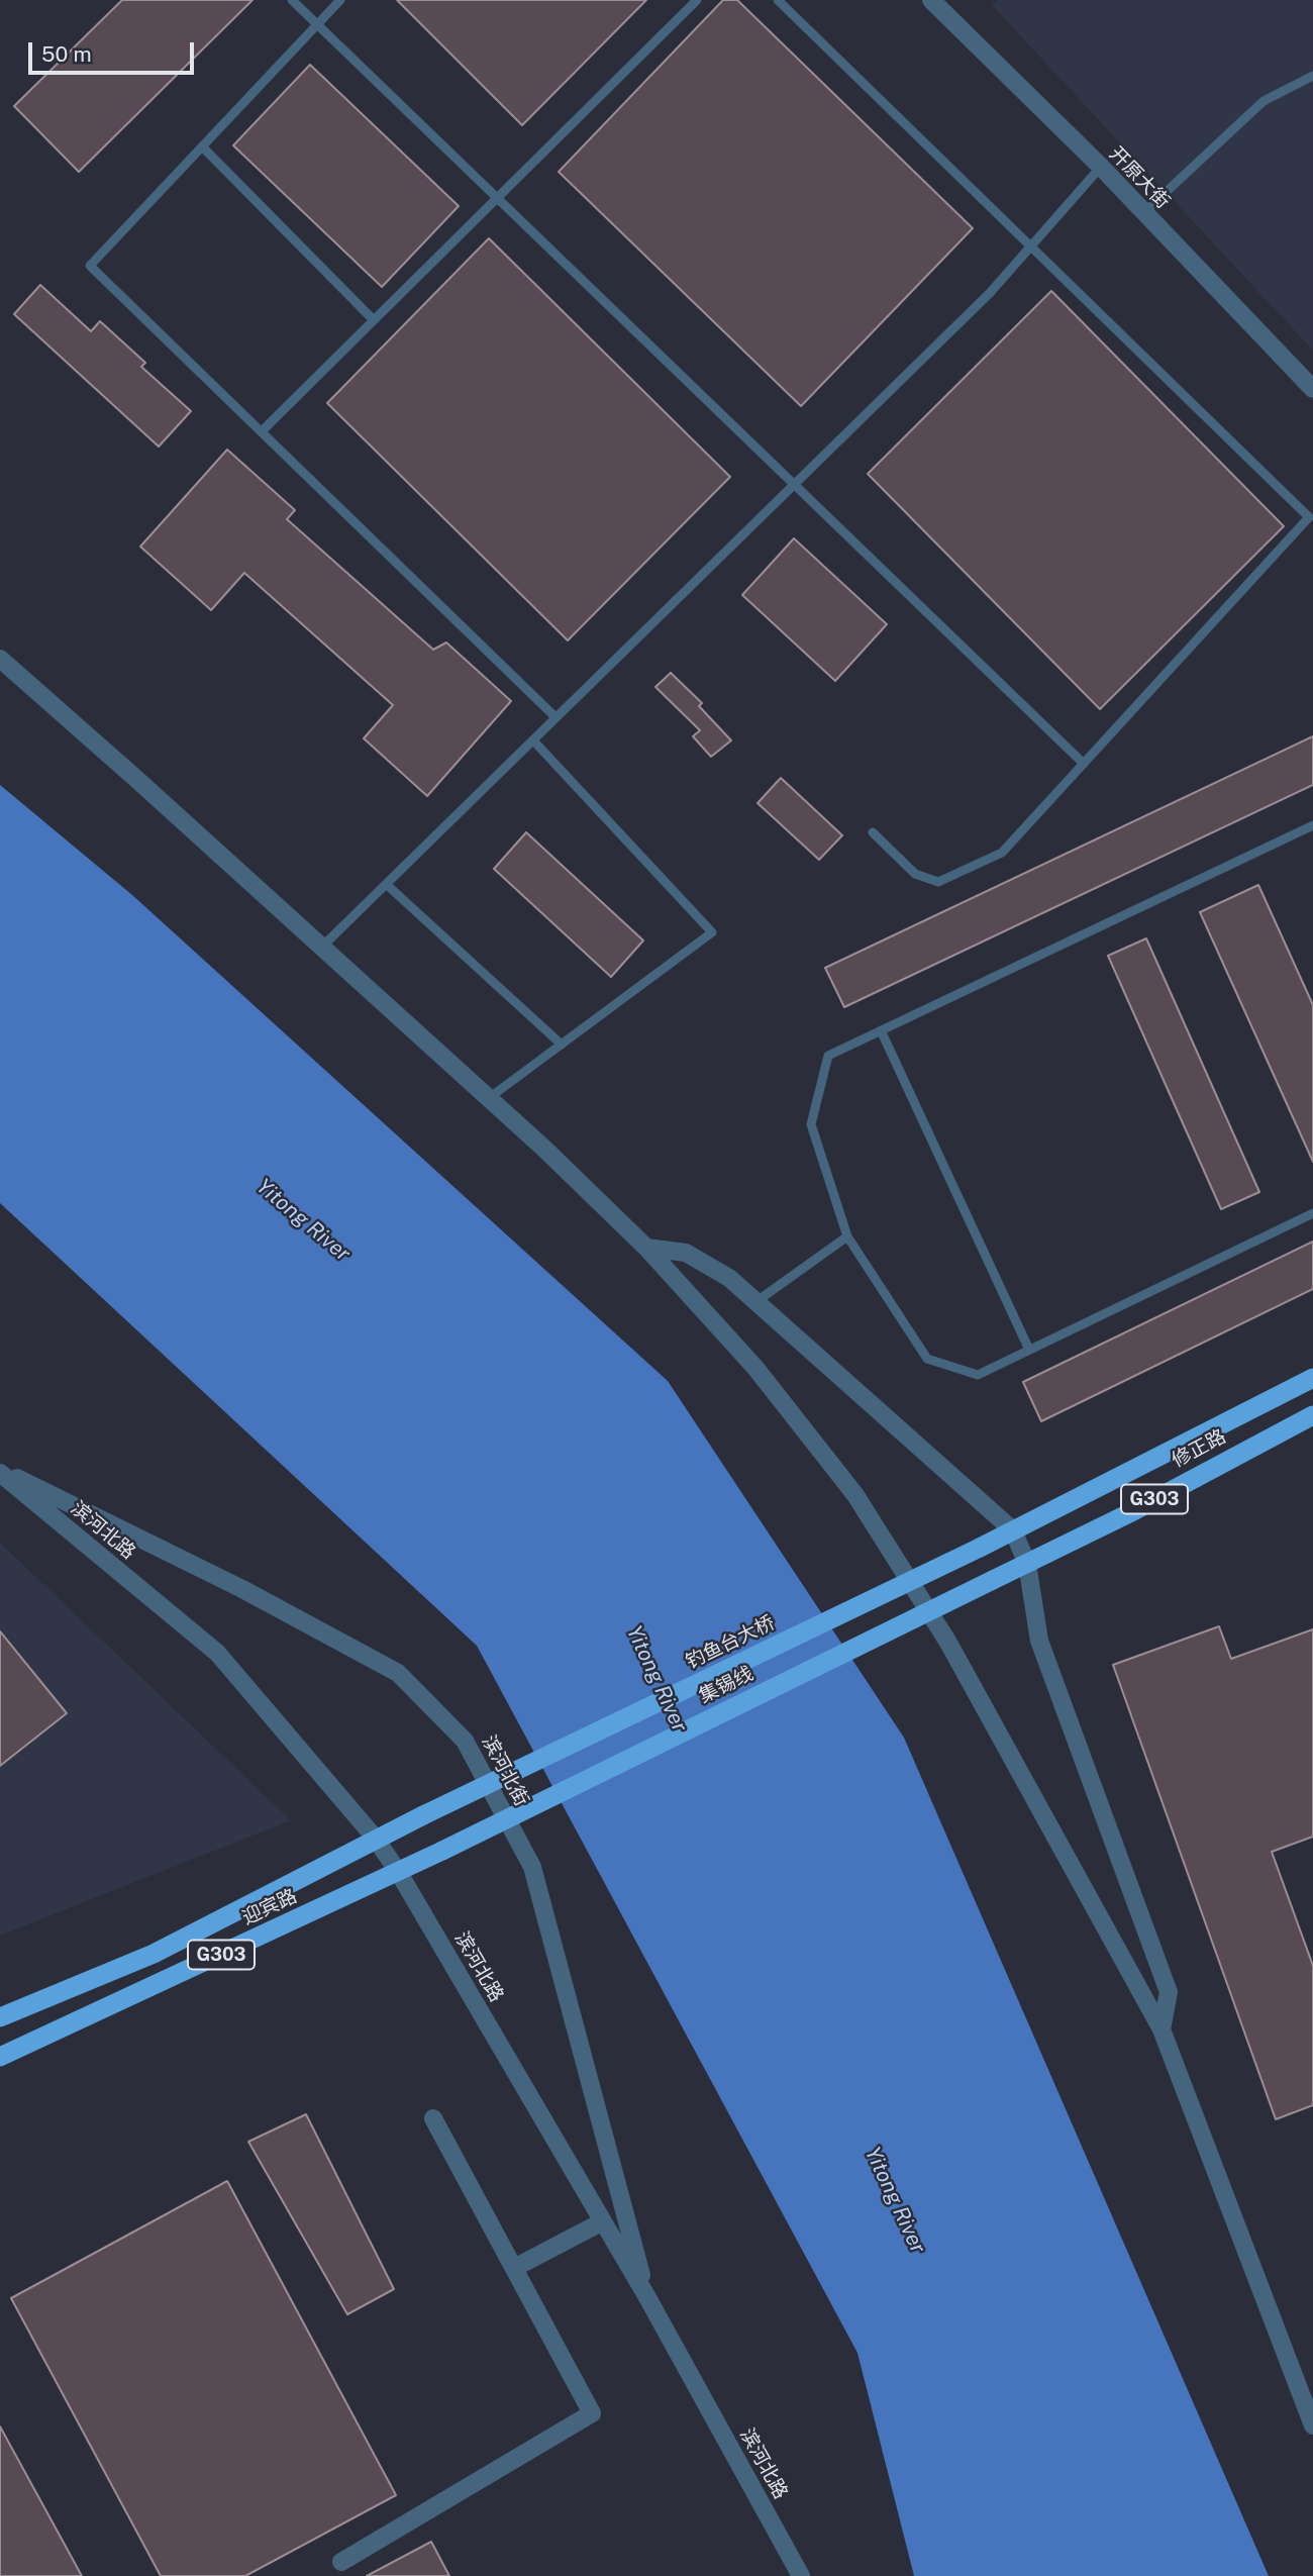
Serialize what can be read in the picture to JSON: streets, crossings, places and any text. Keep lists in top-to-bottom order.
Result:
{
  "streets": {
    "highway": [
      "修正路",
      "G303",
      "钓鱼台大桥",
      "集锡线",
      "迎宾路"
    ],
    "street": ["开原大街", "滨河北路", "滨河北街"]
  },
  "crossings": [
    ["修正路", "钓鱼台大桥"],
    ["修正路", "集锡线"],
    ["滨河北路", "滨河北街"],
    ["滨河北路", "迎宾路"],
    ["钓鱼台大桥", "迎宾路"],
    ["集锡线", "迎宾路"]
  ],
  "water": ["Yitong River"],
  "scale_bar": "50 m"
}
